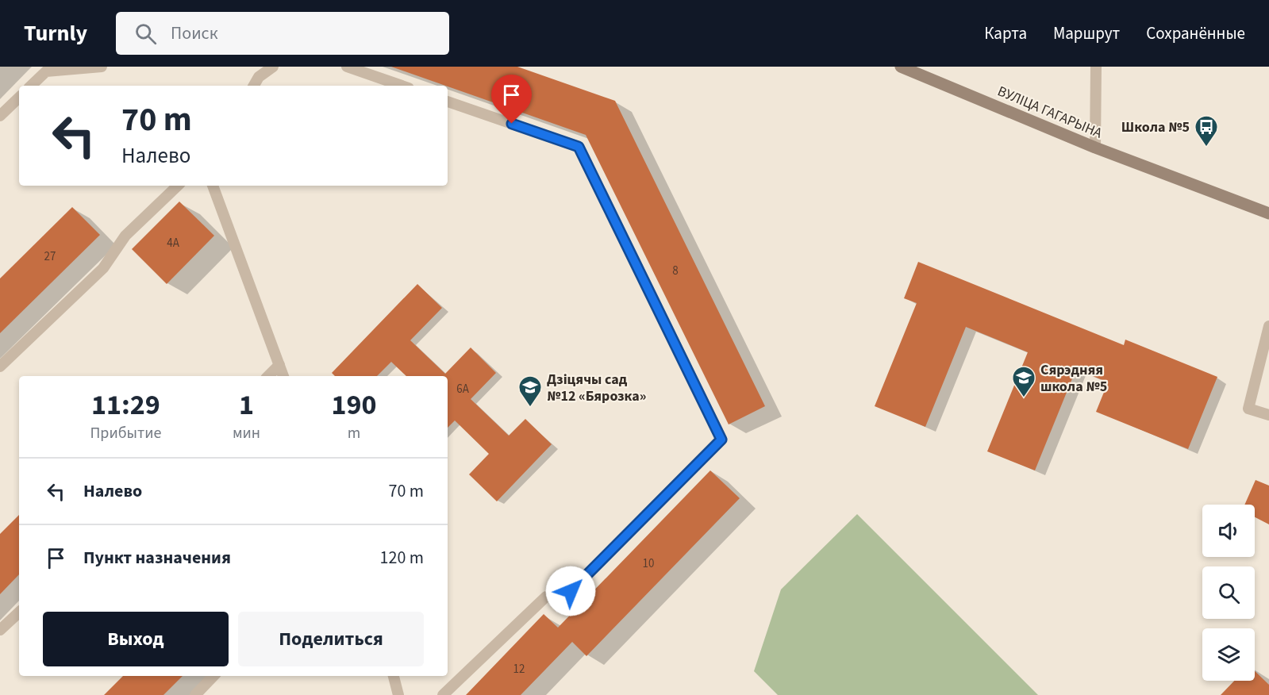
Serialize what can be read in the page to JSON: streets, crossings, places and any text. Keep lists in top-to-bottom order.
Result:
{
  "streets": {
    "main road": ["ВУЛІЦА ГАГАРЫНА"]
  },
  "places": {
    "bus stop": ["Школа №5"],
    "school or university": ["Сярэдняя школа №5", "Дзіцячы сад №12 «Бярозка»"]
  },
  "house_numbers": [
    "4А",
    "27",
    "8",
    "6А",
    "10",
    "12"
  ],
  "page": {
    "header": "Turnly",
    "search": "Поиск",
    "nav": ["Карта", "Маршрут", "Сохранённые"],
    "turn": ["70 m", "Налево"],
    "eta": [
      "11:29",
      "Прибытие",
      "1",
      "мин",
      "190",
      "m"
    ],
    "list": [
      {
        "name": "Налево",
        "value": "70 m"
      },
      {
        "name": "Пункт назначения",
        "value": "120 m"
      }
    ],
    "buttons": ["Выход", "Поделиться"]
  }
}
